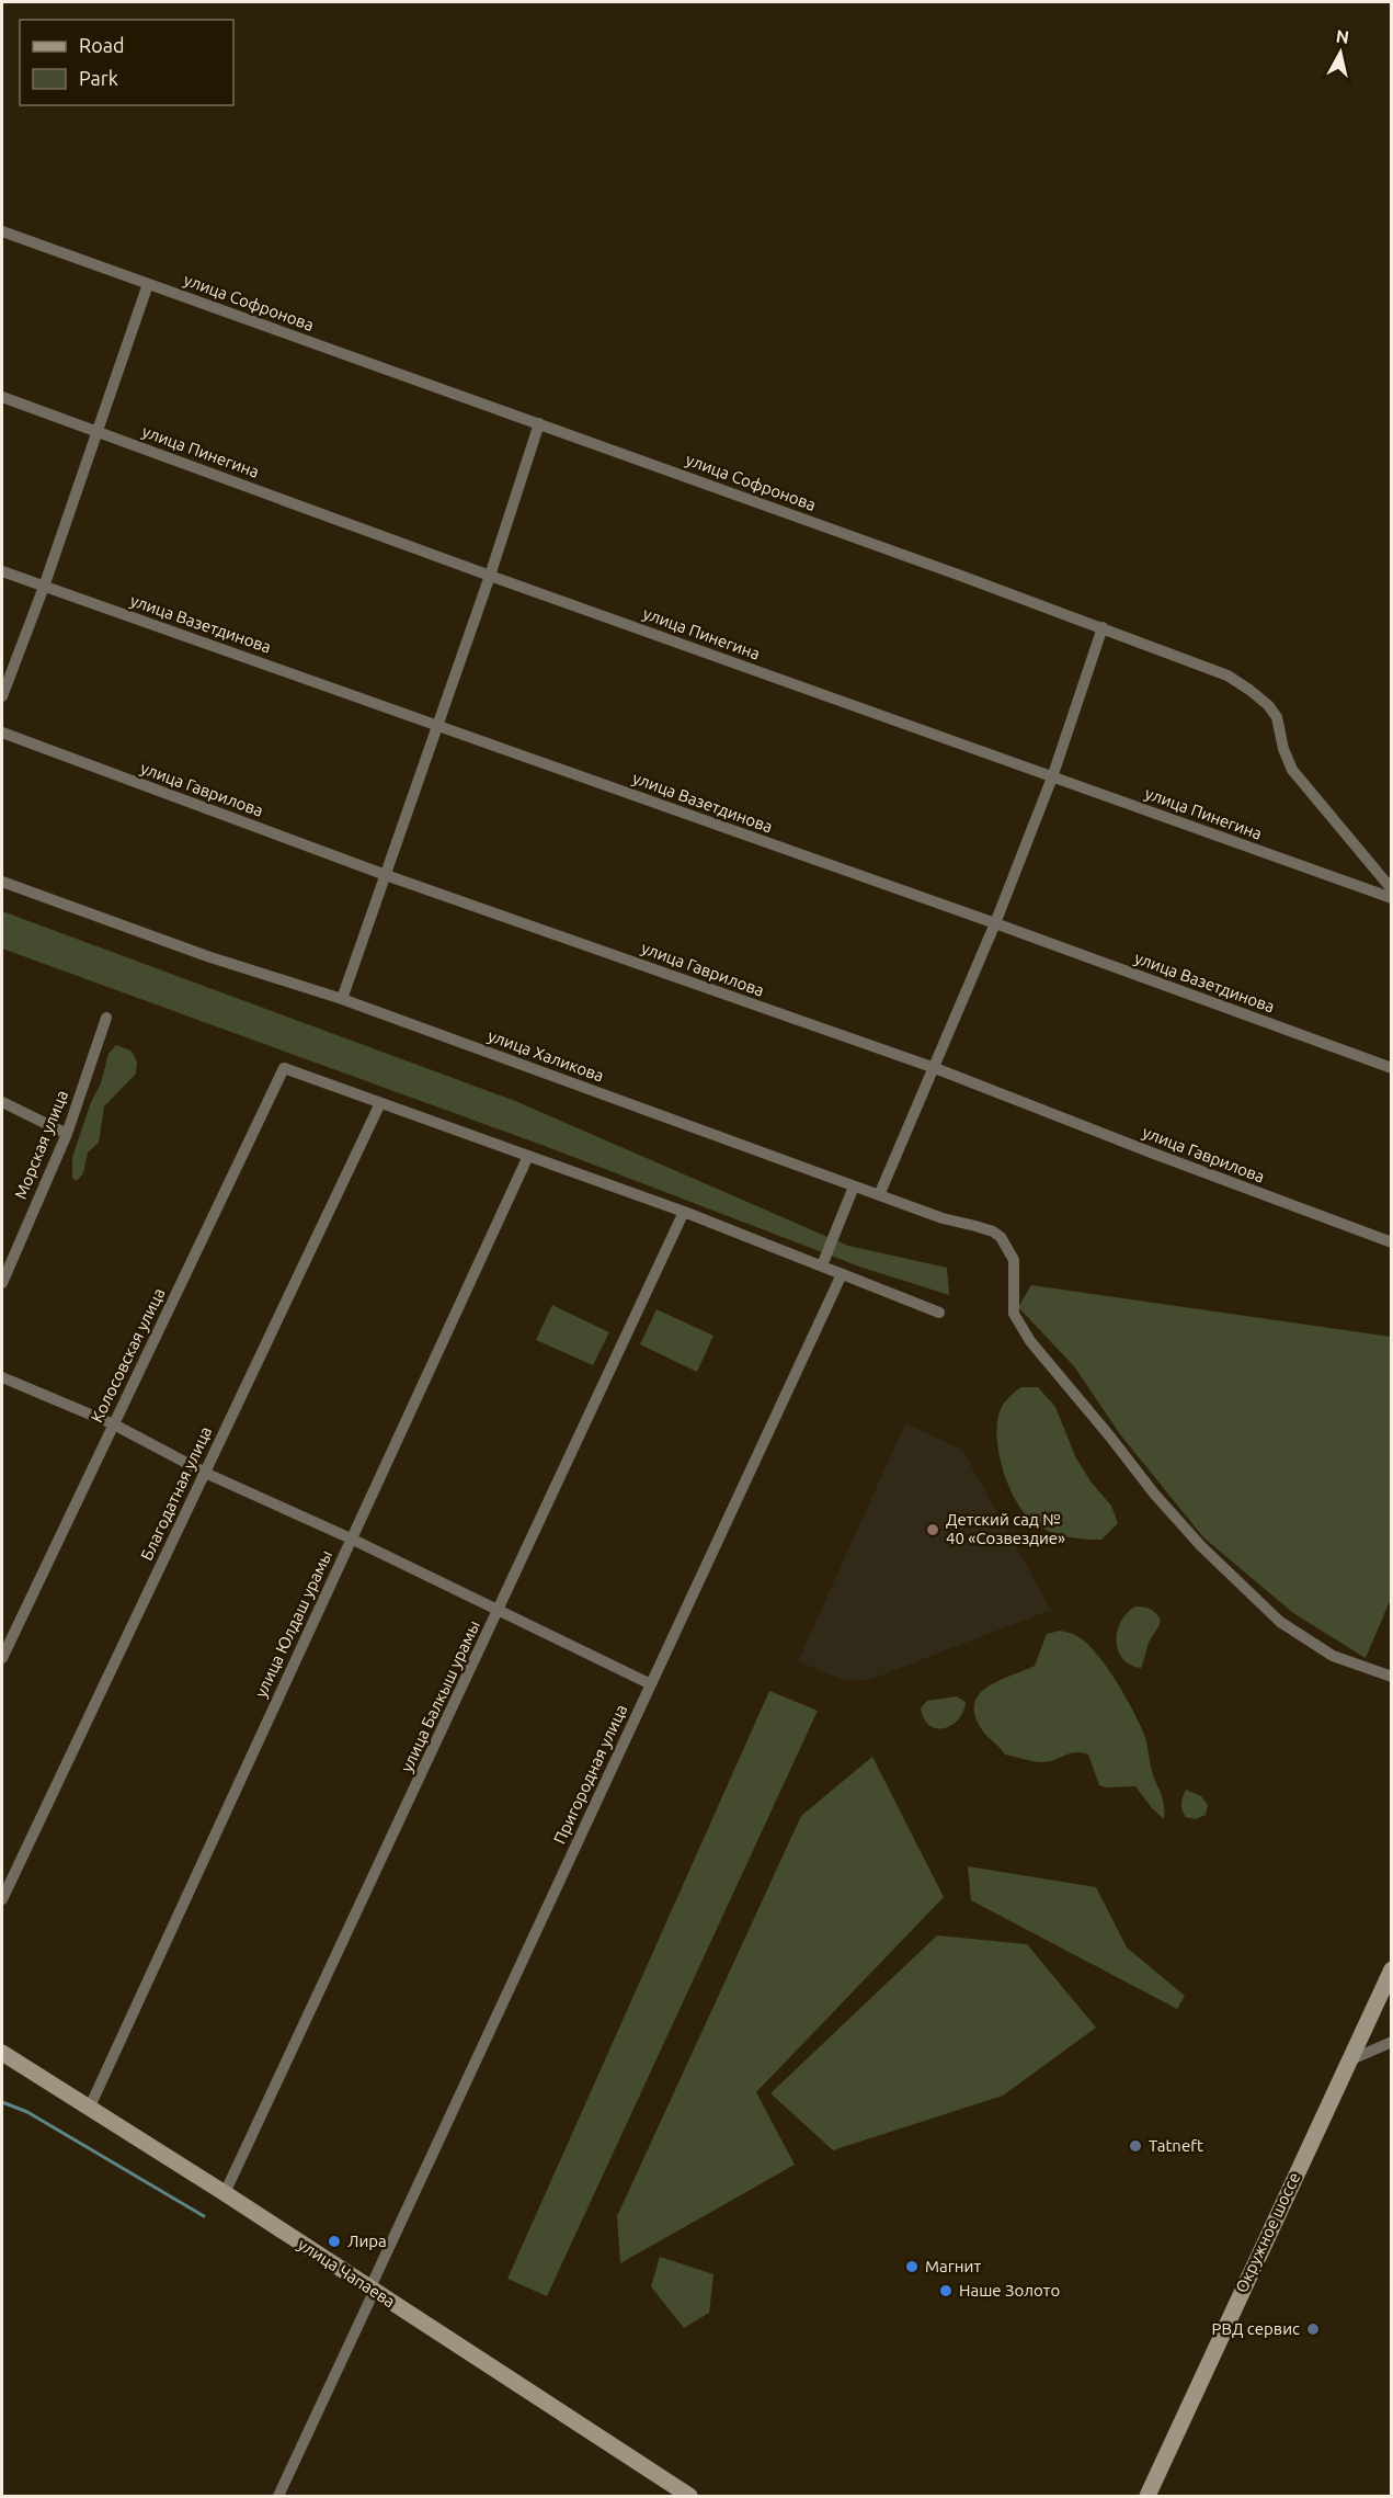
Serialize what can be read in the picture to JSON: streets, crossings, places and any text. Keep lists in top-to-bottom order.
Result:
{
  "streets": {
    "street": [
      "улица Софронова",
      "улица Пинегина",
      "улица Вазетдинова",
      "улица Гаврилова",
      "улица Халикова",
      "Морская улица",
      "Колосовская улица",
      "Благодатная улица",
      "улица Юлдаш урамы",
      "улица Балкыш урамы",
      "Пригородная улица",
      "Окружное шоссе",
      "улица Чапаева"
    ]
  },
  "crossings": [
    ["Колосовская улица", "Благодатная улица"],
    ["улица Юлдаш урамы", "улица Чапаева"],
    ["улица Балкыш урамы", "улица Чапаева"],
    ["Пригородная улица", "улица Чапаева"]
  ],
  "places": [
    "Детский сад № 40 «Созвездие»",
    "Tatneft",
    "Лира",
    "Магнит",
    "Наше Золото",
    "РВД сервис"
  ],
  "legend": ["Road", "Park"],
  "north": "top"
}
